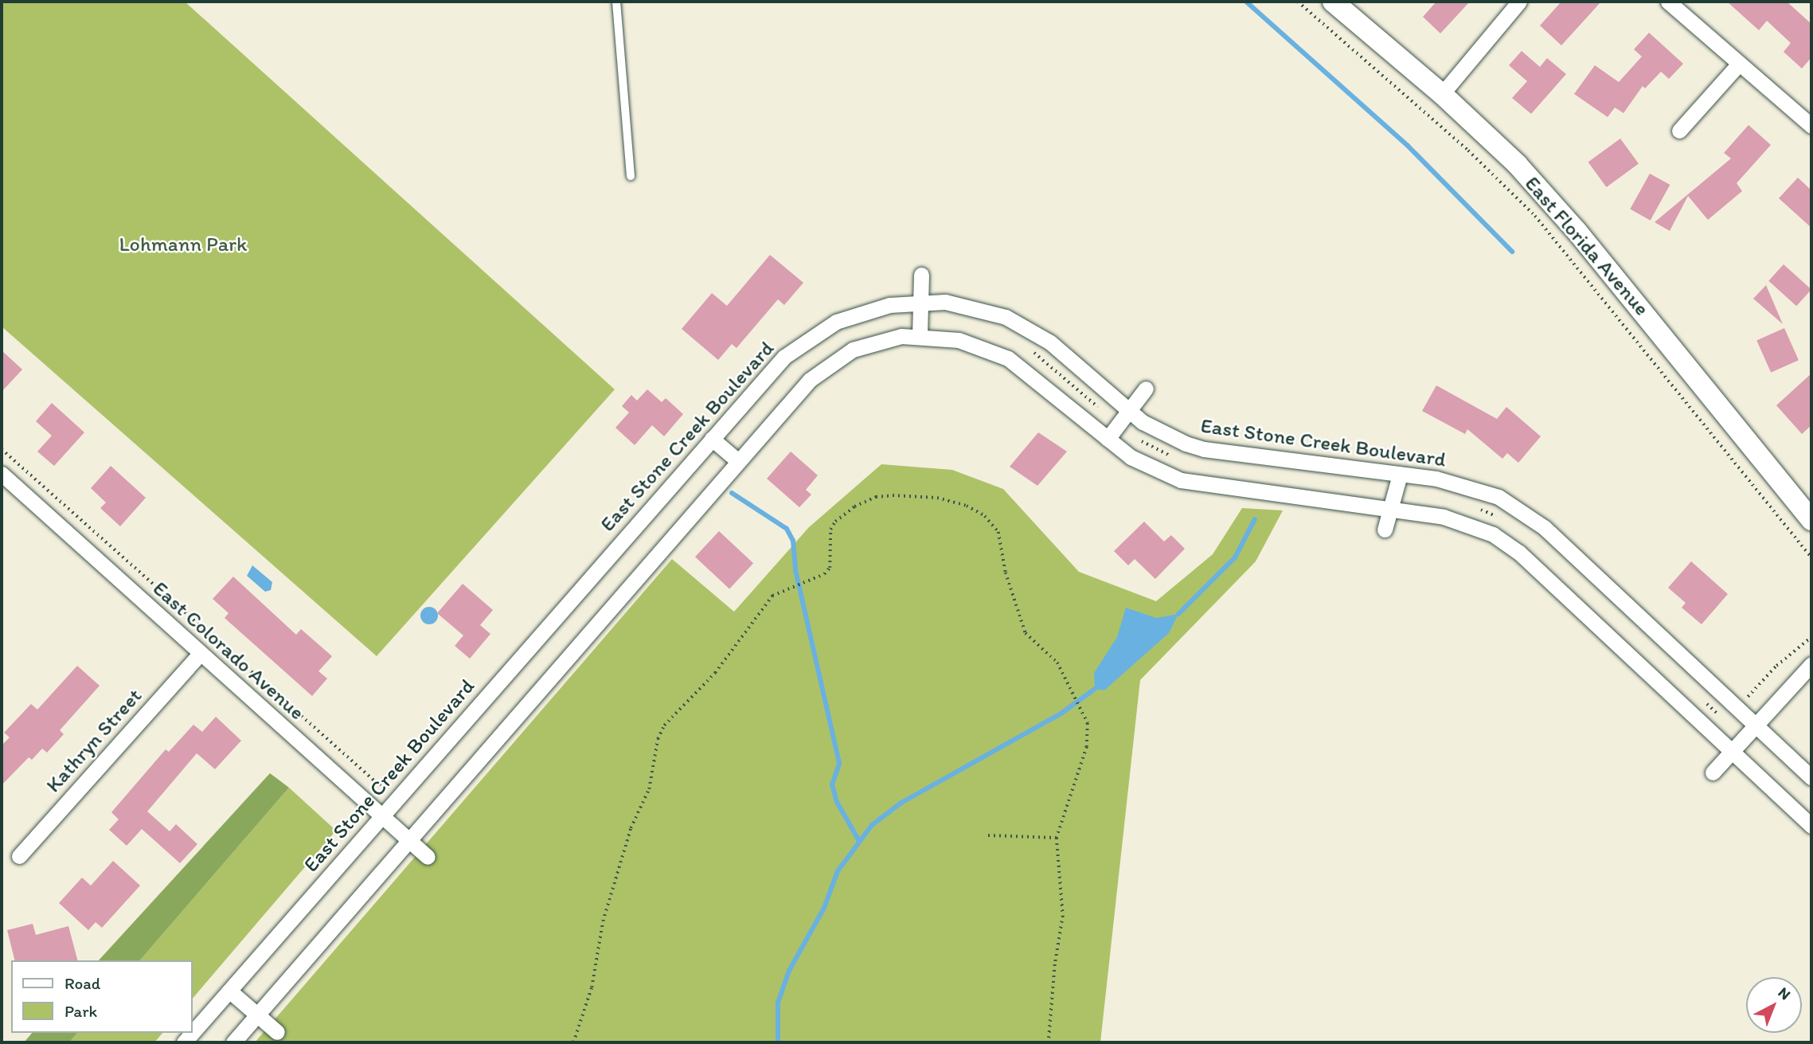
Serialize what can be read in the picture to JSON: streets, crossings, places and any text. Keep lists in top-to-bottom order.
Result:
{
  "streets": {
    "street": [
      "East Florida Avenue",
      "East Stone Creek Boulevard",
      "East Colorado Avenue",
      "Kathryn Street"
    ]
  },
  "crossings": [
    ["East Stone Creek Boulevard", "East Colorado Avenue"],
    ["East Colorado Avenue", "Kathryn Street"]
  ],
  "parks": ["Lohmann Park"],
  "legend": ["Road", "Park"],
  "north": "top right"
}
